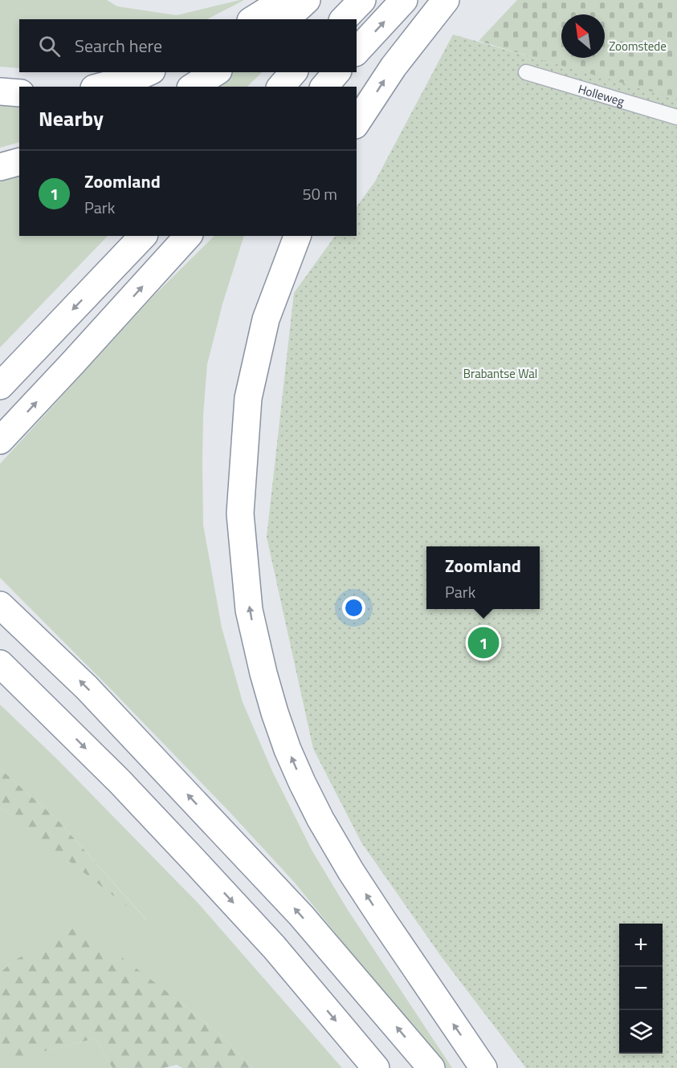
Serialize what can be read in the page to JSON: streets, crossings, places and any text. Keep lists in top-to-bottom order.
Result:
{
  "streets": {
    "street": ["Holleweg"]
  },
  "parks": ["Zoomstede", "Brabantse Wal"],
  "north": "top left",
  "page": {
    "search": "Search here",
    "heading": "Nearby",
    "list": [
      {
        "mark": "1",
        "name": "Zoomland",
        "note": "Park",
        "value": "50 m"
      }
    ],
    "popup": ["Zoomland", "Park"],
    "pins": "1",
    "map_buttons": ["+", "−"]
  }
}
